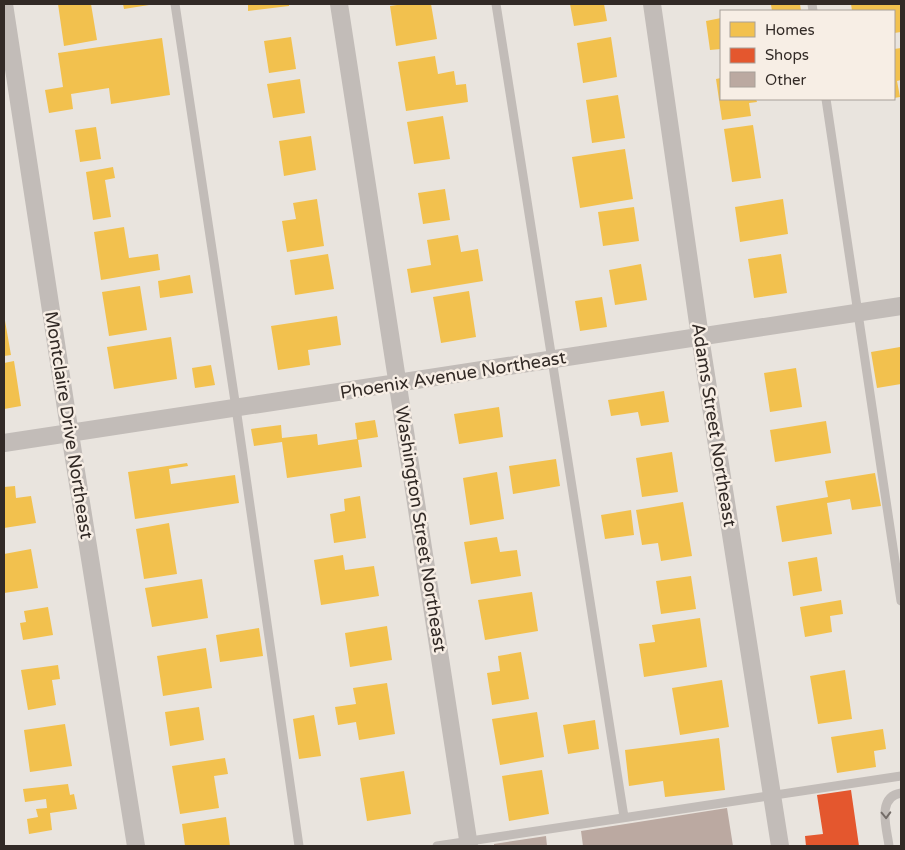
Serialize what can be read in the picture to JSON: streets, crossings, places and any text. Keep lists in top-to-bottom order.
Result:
{
  "streets": {
    "street": [
      "Phoenix Avenue Northeast",
      "Montclaire Drive Northeast",
      "Adams Street Northeast",
      "Washington Street Northeast"
    ]
  },
  "crossings": [
    ["Phoenix Avenue Northeast", "Montclaire Drive Northeast"],
    ["Phoenix Avenue Northeast", "Adams Street Northeast"],
    ["Phoenix Avenue Northeast", "Washington Street Northeast"]
  ],
  "legend": ["Homes", "Shops", "Other"]
}
